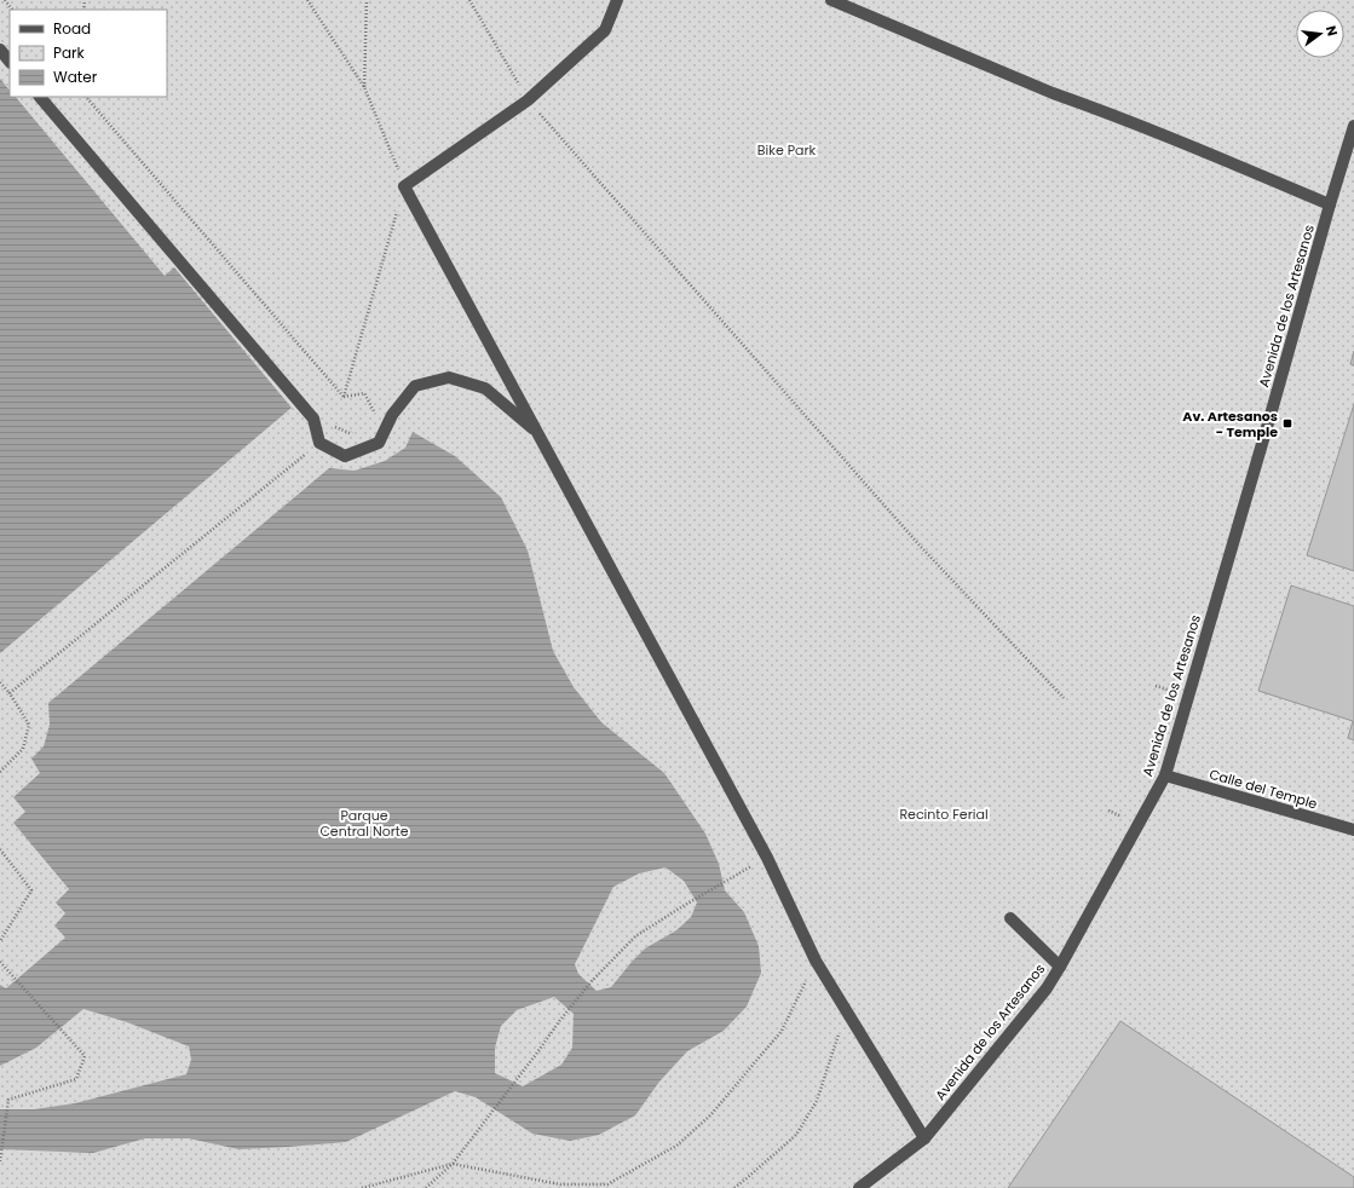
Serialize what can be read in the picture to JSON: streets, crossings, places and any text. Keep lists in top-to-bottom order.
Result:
{
  "streets": {
    "street": ["Avenida de los Artesanos", "Calle del Temple"]
  },
  "crossings": [
    ["Avenida de los Artesanos", "Calle del Temple"]
  ],
  "parks": ["Bike Park", "Recinto Ferial", "Parque Central Norte"],
  "places": {
    "transit": ["Av. Artesanos - Temple"]
  },
  "legend": ["Road", "Park", "Water"],
  "north": "right"
}
